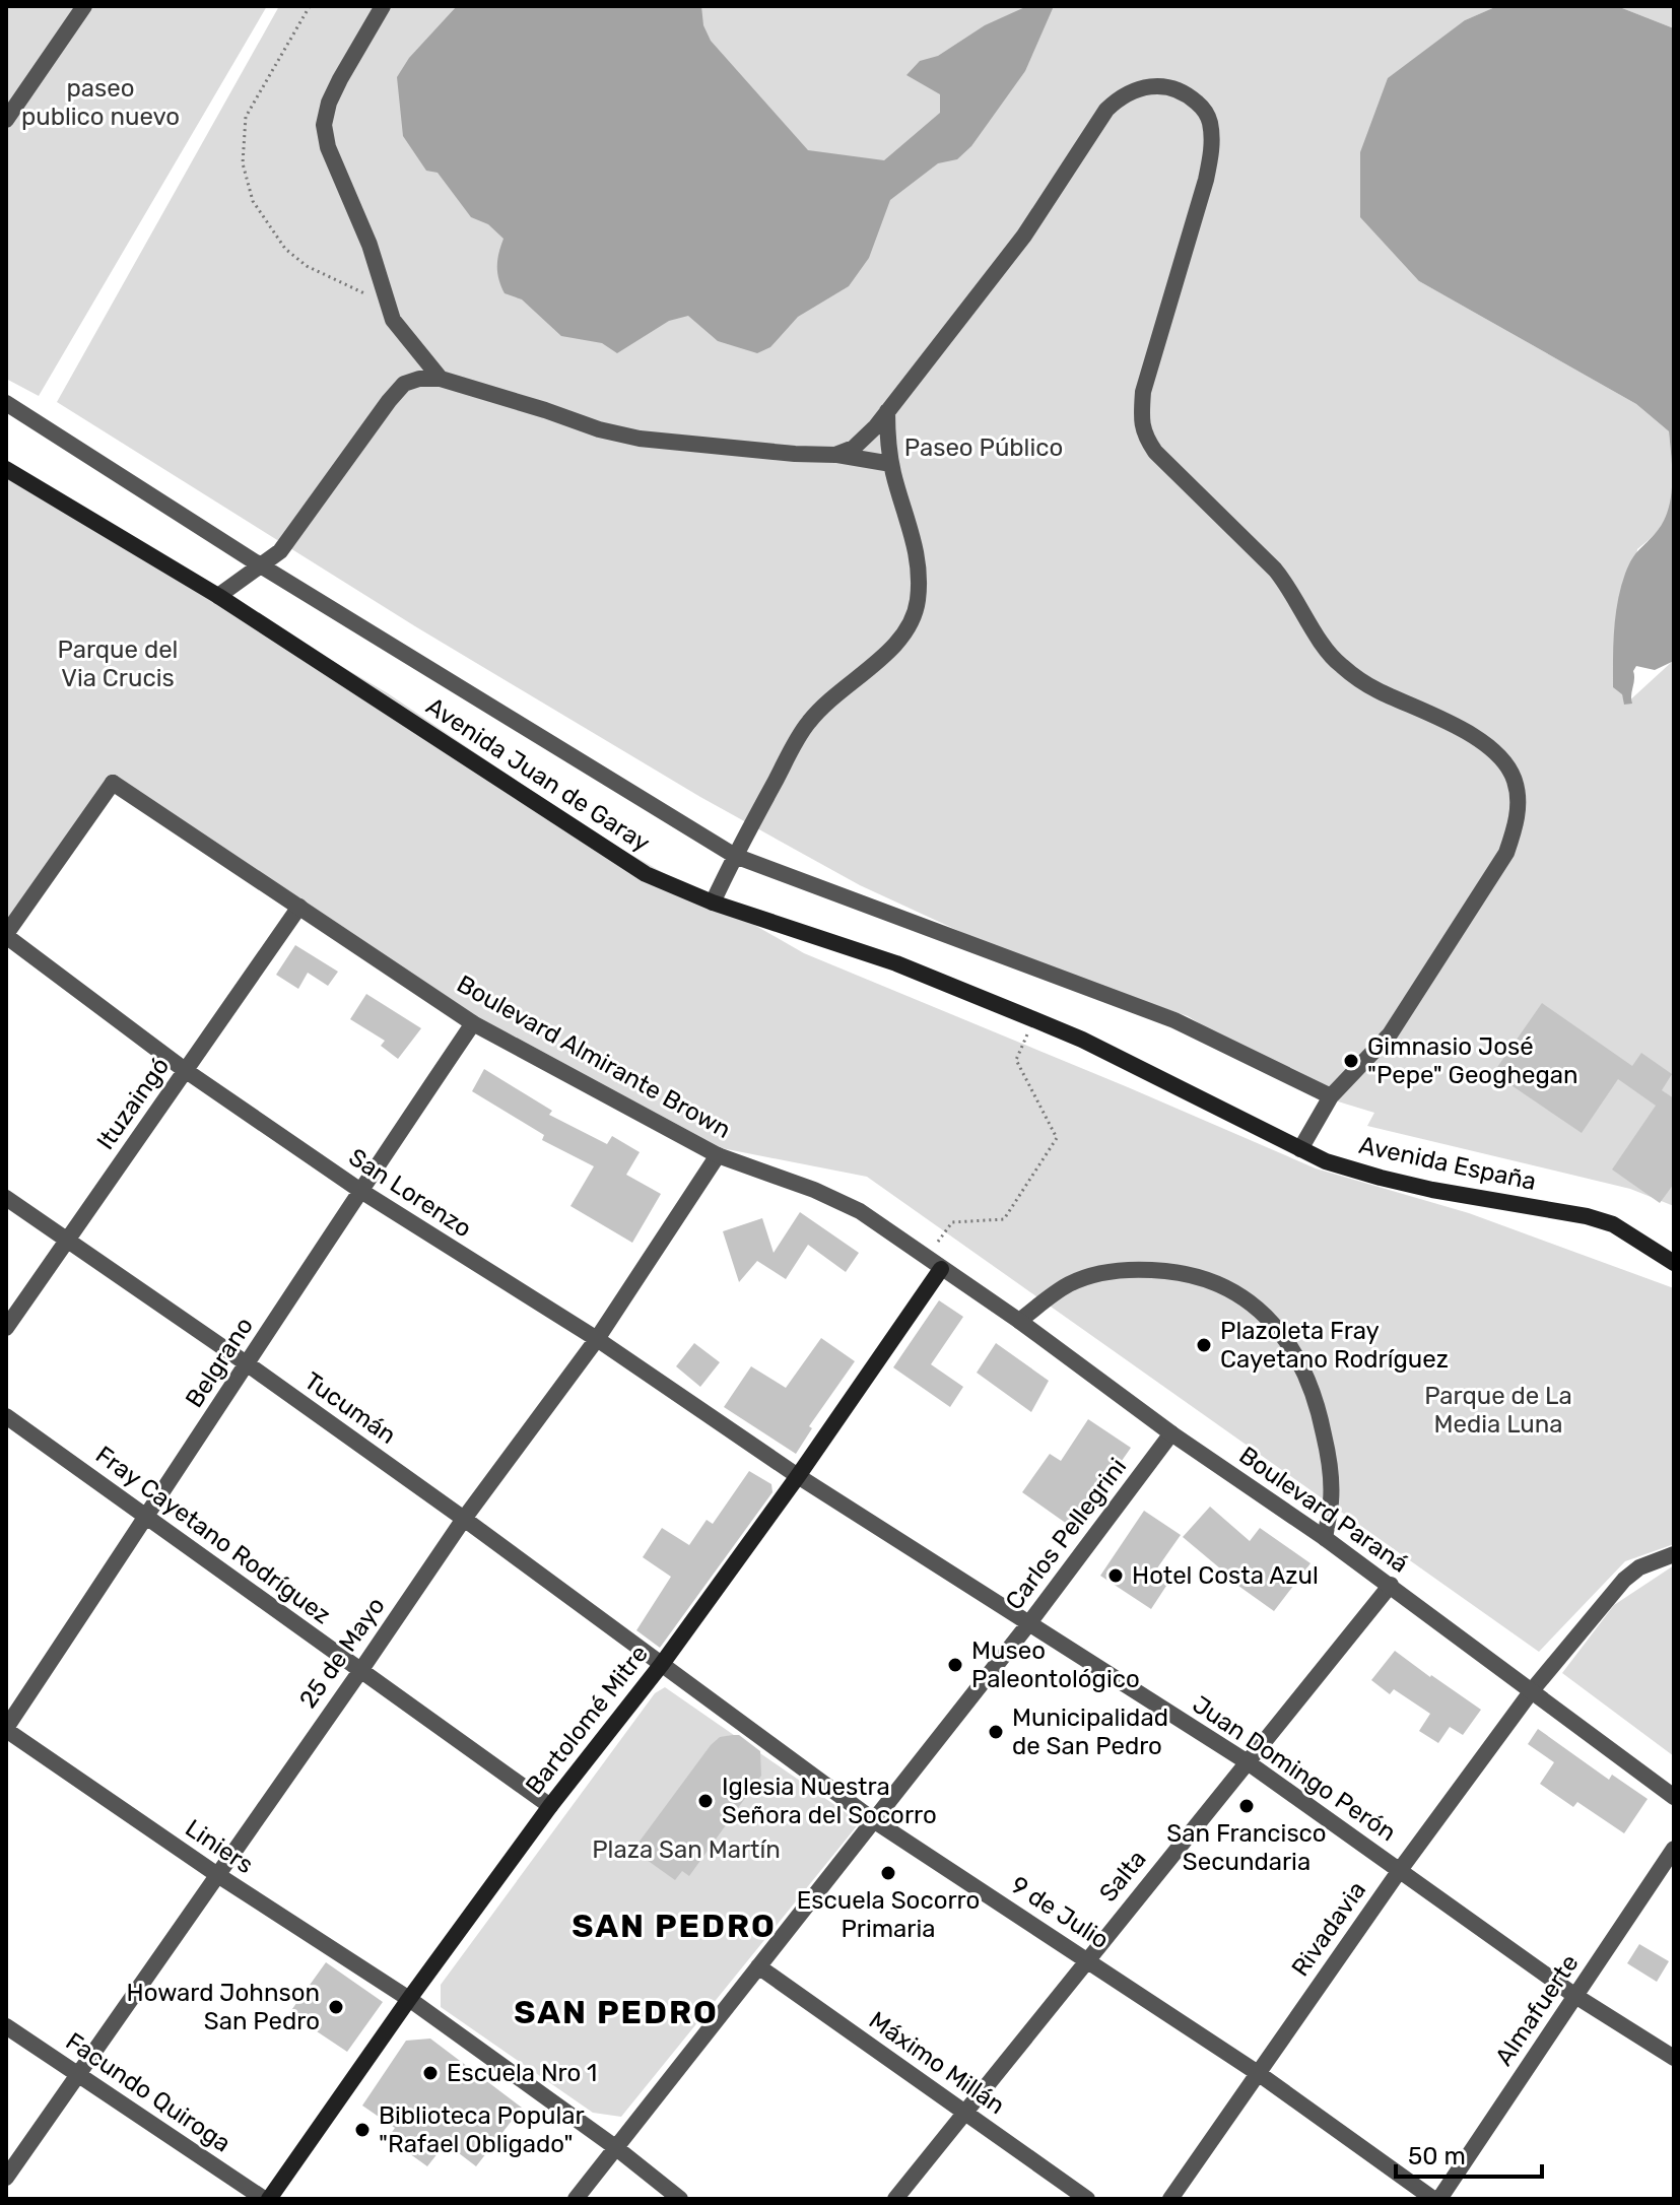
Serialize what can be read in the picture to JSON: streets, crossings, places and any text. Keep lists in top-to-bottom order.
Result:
{
  "streets": {
    "main road": ["Avenida Juan de Garay", "Avenida España", "Bartolomé Mitre"],
    "street": [
      "Boulevard Almirante Brown",
      "Ituzaingó",
      "San Lorenzo",
      "Belgrano",
      "Tucumán",
      "Boulevard Paraná",
      "Carlos Pellegrini",
      "Fray Cayetano Rodríguez",
      "25 de Mayo",
      "Juan Domingo Perón",
      "Liniers",
      "Salta",
      "9 de Julio",
      "Rivadavia",
      "Almafuerte",
      "Máximo Millán",
      "Facundo Quiroga"
    ]
  },
  "crossings": [
    ["Avenida Juan de Garay", "Avenida España"],
    ["Boulevard Almirante Brown", "Ituzaingó"],
    ["Boulevard Almirante Brown", "San Lorenzo"],
    ["Boulevard Almirante Brown", "Belgrano"],
    ["Boulevard Almirante Brown", "Boulevard Paraná"],
    ["Boulevard Almirante Brown", "25 de Mayo"],
    ["Boulevard Almirante Brown", "Bartolomé Mitre"],
    ["Ituzaingó", "San Lorenzo"],
    ["Ituzaingó", "Tucumán"],
    ["San Lorenzo", "Belgrano"],
    ["San Lorenzo", "25 de Mayo"],
    ["San Lorenzo", "Bartolomé Mitre"],
    ["San Lorenzo", "Juan Domingo Perón"],
    ["Belgrano", "Tucumán"],
    ["Belgrano", "Fray Cayetano Rodríguez"],
    ["Belgrano", "Liniers"],
    ["Tucumán", "25 de Mayo"],
    ["Tucumán", "Bartolomé Mitre"],
    ["Tucumán", "9 de Julio"],
    ["Boulevard Paraná", "Carlos Pellegrini"],
    ["Boulevard Paraná", "Bartolomé Mitre"],
    ["Boulevard Paraná", "Salta"],
    ["Boulevard Paraná", "Rivadavia"],
    ["Carlos Pellegrini", "Juan Domingo Perón"],
    ["Carlos Pellegrini", "Liniers"],
    ["Carlos Pellegrini", "9 de Julio"],
    ["Carlos Pellegrini", "Máximo Millán"],
    ["Fray Cayetano Rodríguez", "25 de Mayo"],
    ["Fray Cayetano Rodríguez", "Bartolomé Mitre"],
    ["25 de Mayo", "Liniers"],
    ["25 de Mayo", "Facundo Quiroga"],
    ["Bartolomé Mitre", "Juan Domingo Perón"],
    ["Bartolomé Mitre", "Liniers"],
    ["Bartolomé Mitre", "9 de Julio"],
    ["Bartolomé Mitre", "Facundo Quiroga"],
    ["Juan Domingo Perón", "Salta"],
    ["Juan Domingo Perón", "Rivadavia"],
    ["Juan Domingo Perón", "Almafuerte"],
    ["Salta", "9 de Julio"],
    ["Salta", "Máximo Millán"],
    ["9 de Julio", "Rivadavia"]
  ],
  "districts": ["SAN PEDRO", "SAN PEDRO"],
  "parks": [
    "paseo publico nuevo",
    "Paseo Público",
    "Parque del Via Crucis",
    "Parque de La Media Luna",
    "Plaza San Martín"
  ],
  "places": [
    "Gimnasio José \"Pepe\" Geoghegan",
    "Plazoleta Fray Cayetano Rodríguez",
    "Hotel Costa Azul",
    "Museo Paleontológico",
    "Municipalidad de San Pedro",
    "Iglesia Nuestra Señora del Socorro",
    "San Francisco Secundaria",
    "Escuela Socorro Primaria",
    "Howard Johnson San Pedro",
    "Escuela Nro 1",
    "Biblioteca Popular \"Rafael Obligado\""
  ],
  "scale_bar": "50 m"
}
